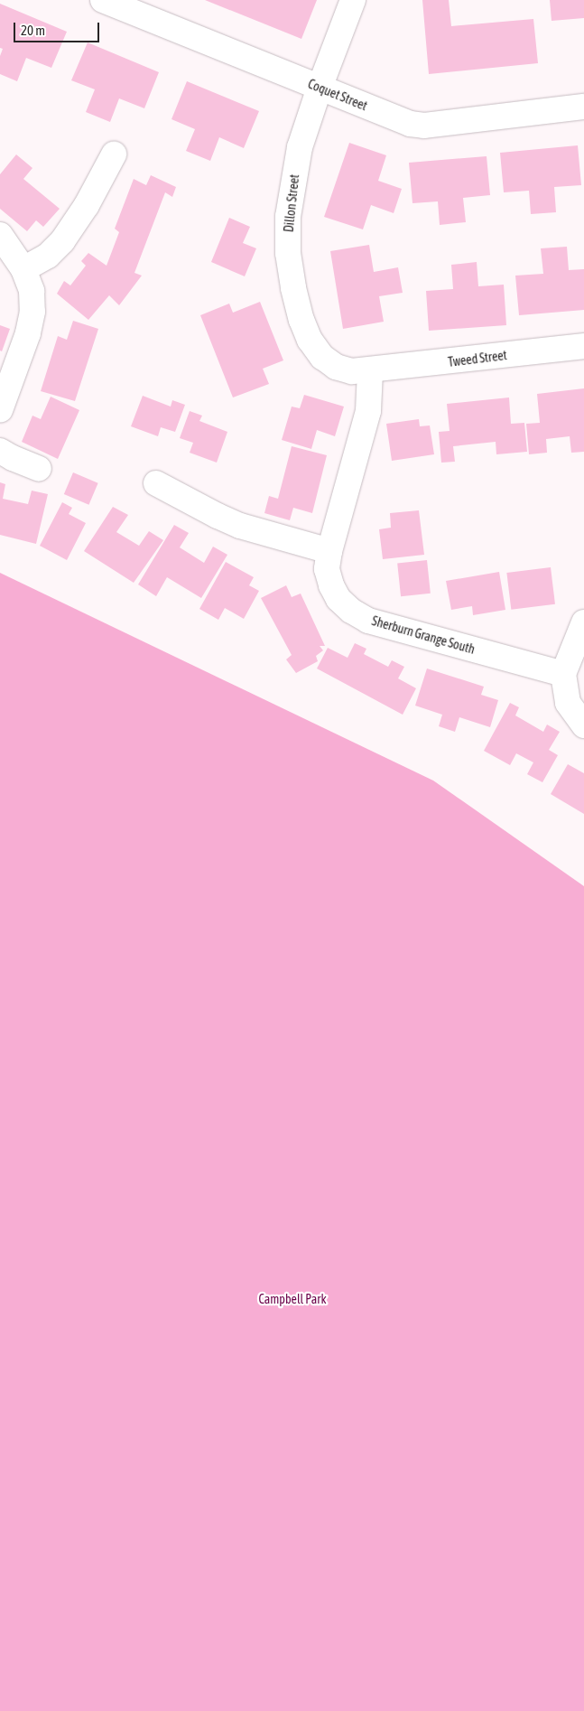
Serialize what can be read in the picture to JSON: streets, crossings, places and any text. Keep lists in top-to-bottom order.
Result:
{
  "streets": {
    "street": [
      "Coquet Street",
      "Dillon Street",
      "Tweed Street",
      "Sherburn Grange South"
    ]
  },
  "crossings": [
    ["Coquet Street", "Dillon Street"],
    ["Dillon Street", "Tweed Street"],
    ["Dillon Street", "Sherburn Grange South"],
    ["Tweed Street", "Sherburn Grange South"]
  ],
  "parks": ["Campbell Park"],
  "scale_bar": "20 m"
}
